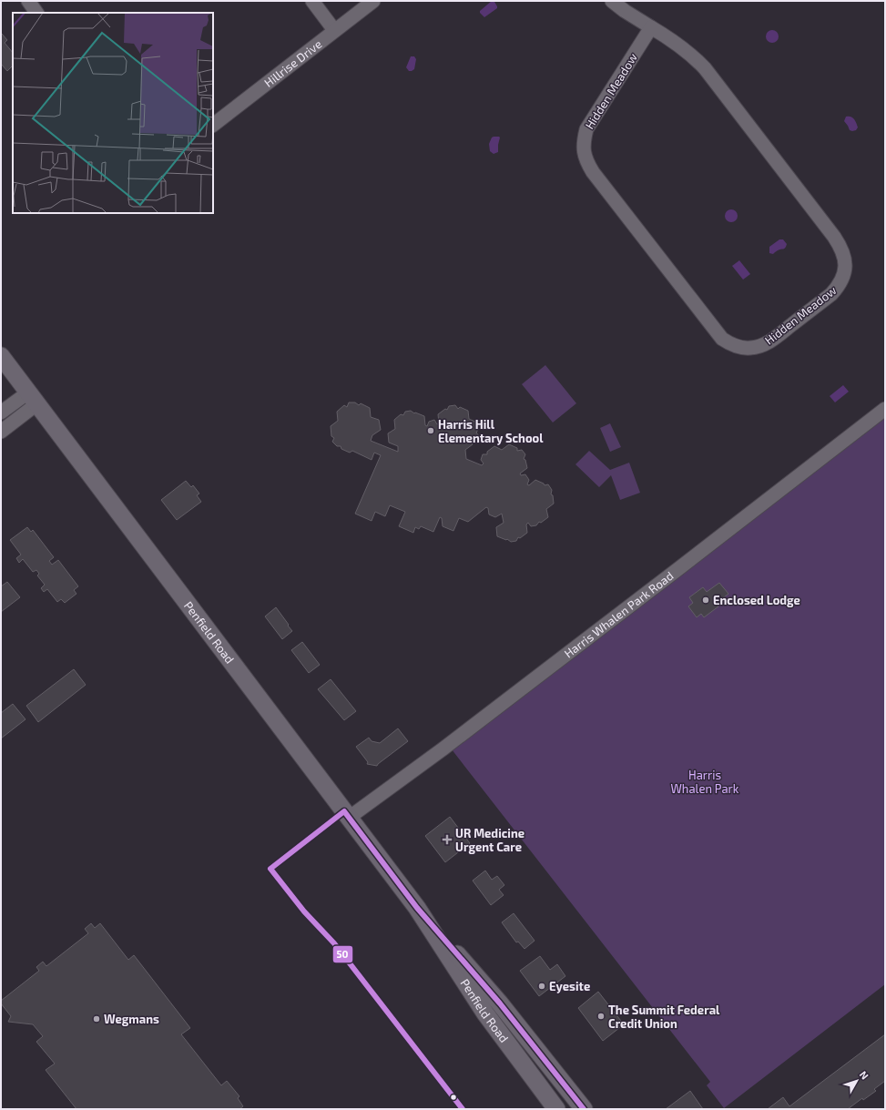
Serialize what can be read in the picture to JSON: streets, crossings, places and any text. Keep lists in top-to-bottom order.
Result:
{
  "streets": {
    "main road": ["Penfield Road"],
    "street": ["Hillrise Drive", "Hidden Meadow", "Harris Whalen Park Road"]
  },
  "crossings": [
    ["Harris Whalen Park Road", "Penfield Road"]
  ],
  "parks": ["Harris Whalen Park"],
  "places": {
    "other": [
      "Harris Hill Elementary School",
      "Enclosed Lodge",
      "Eyesite",
      "The Summit Federal Credit Union",
      "Wegmans"
    ],
    "health": ["UR Medicine Urgent Care"]
  },
  "lines": ["transit line 50"],
  "north": "top right"
}
